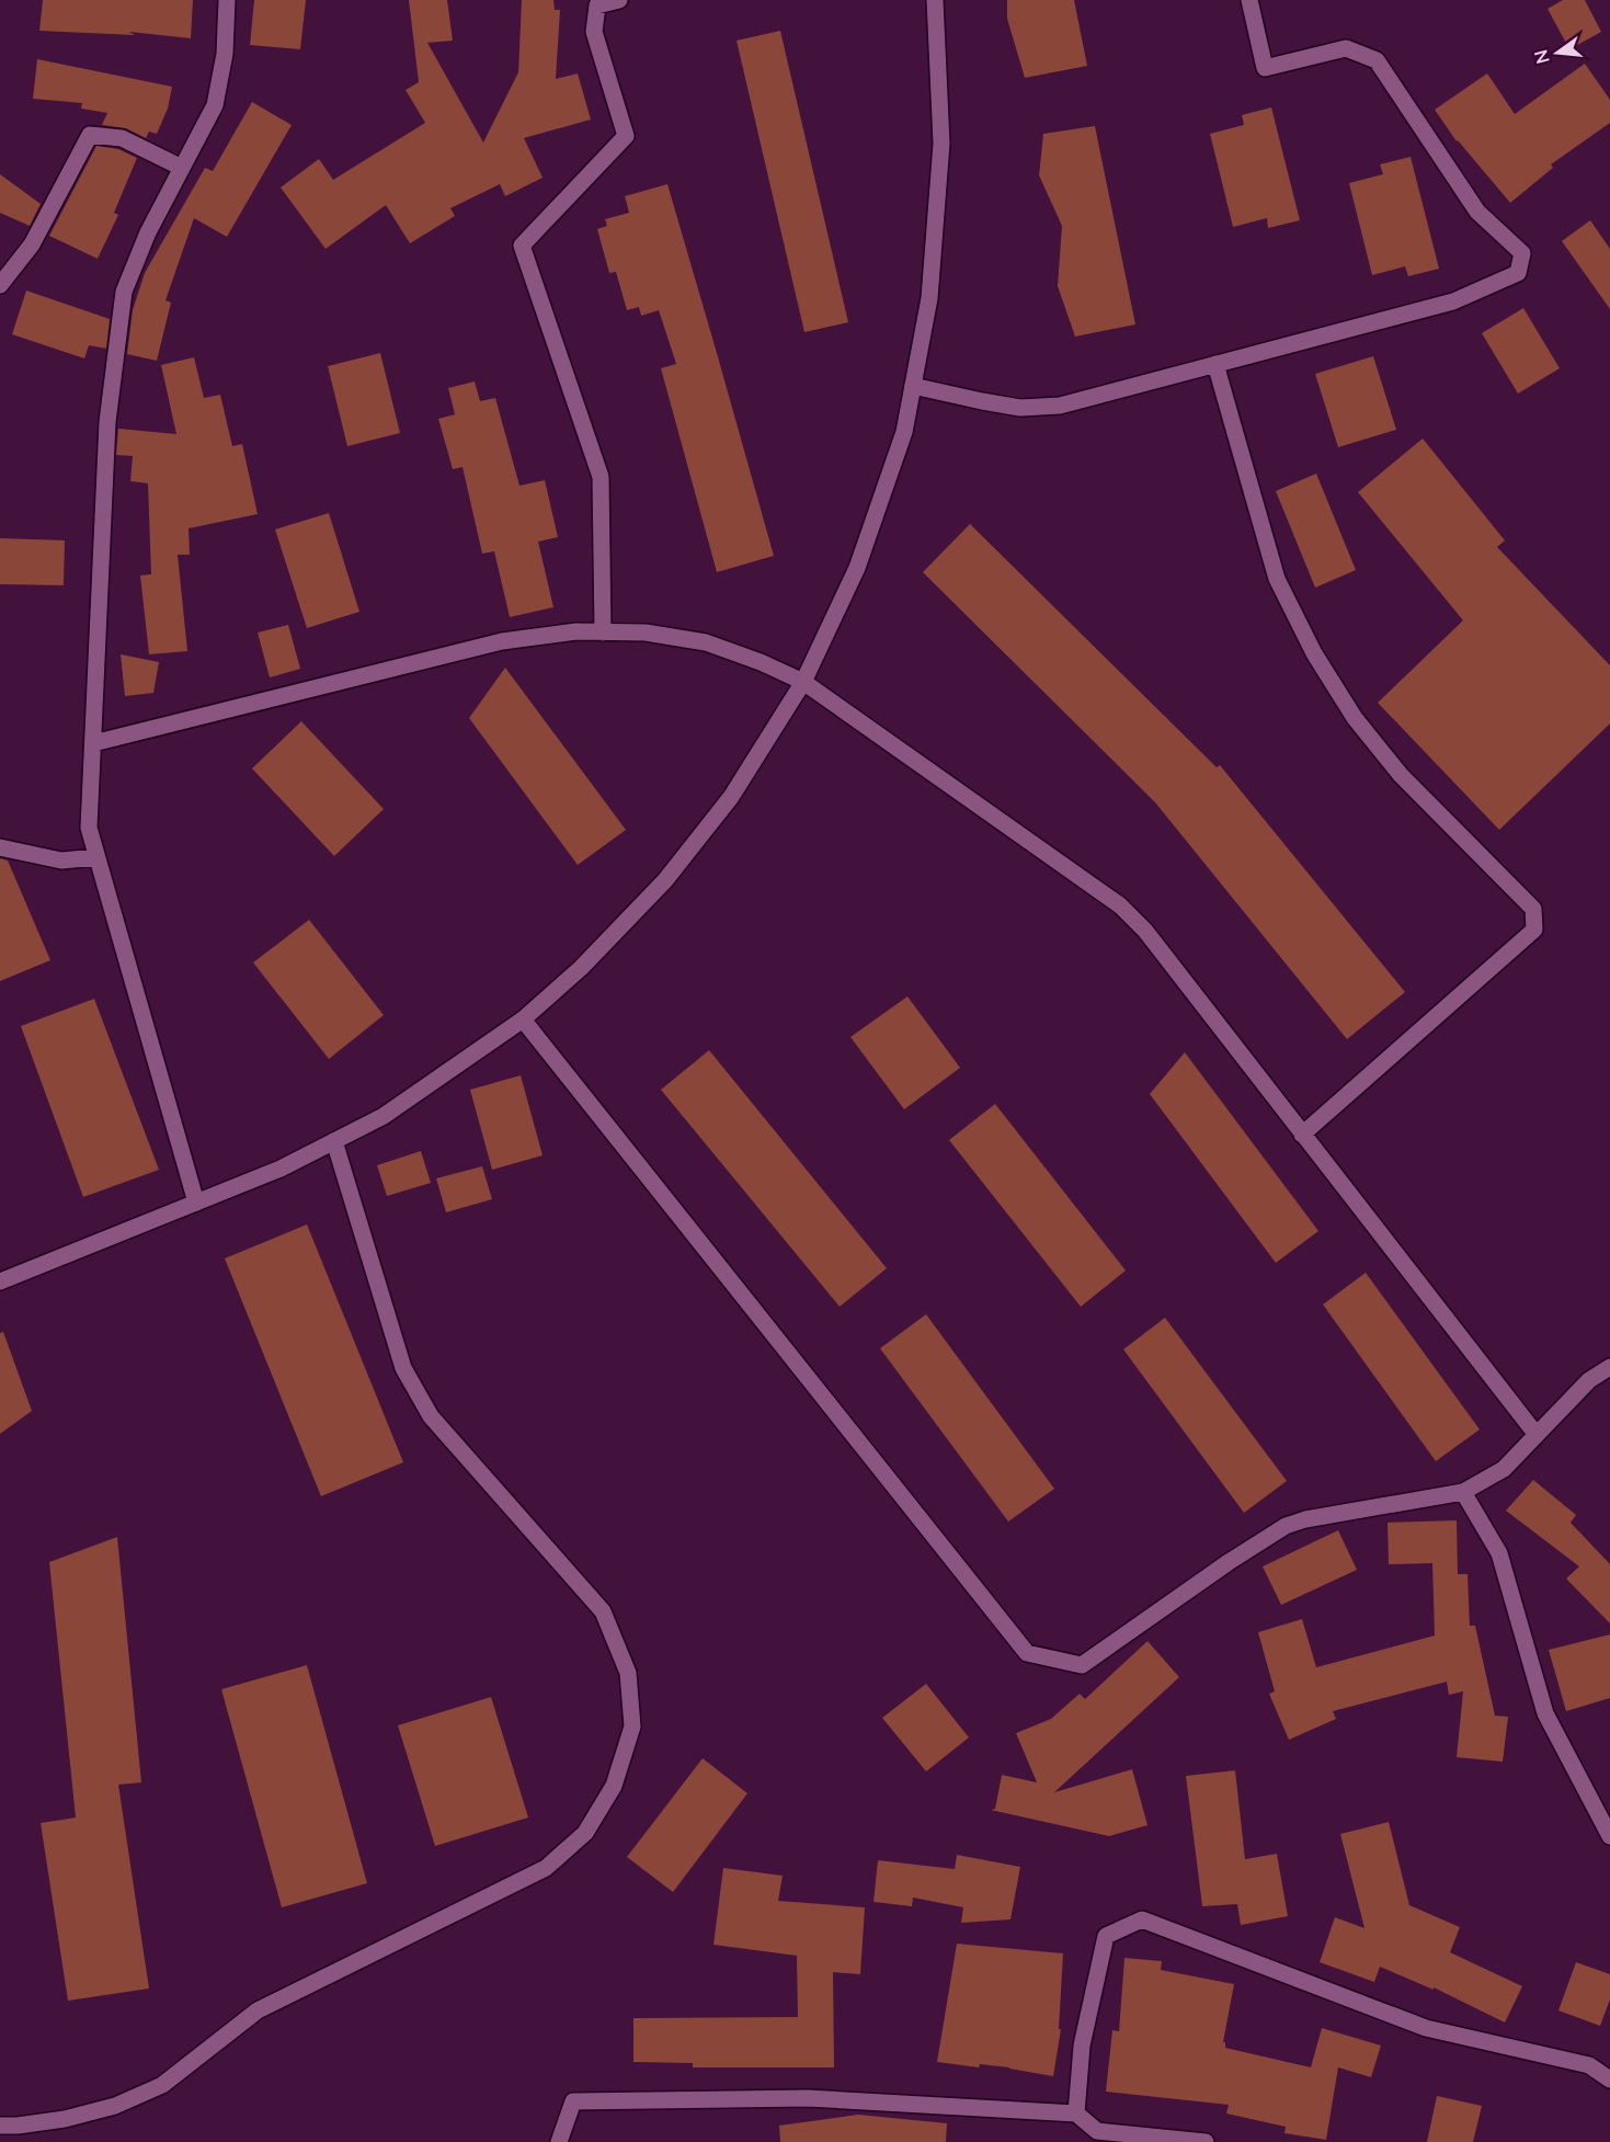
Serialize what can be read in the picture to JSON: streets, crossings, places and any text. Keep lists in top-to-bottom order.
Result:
{
  "north": "left"
}
